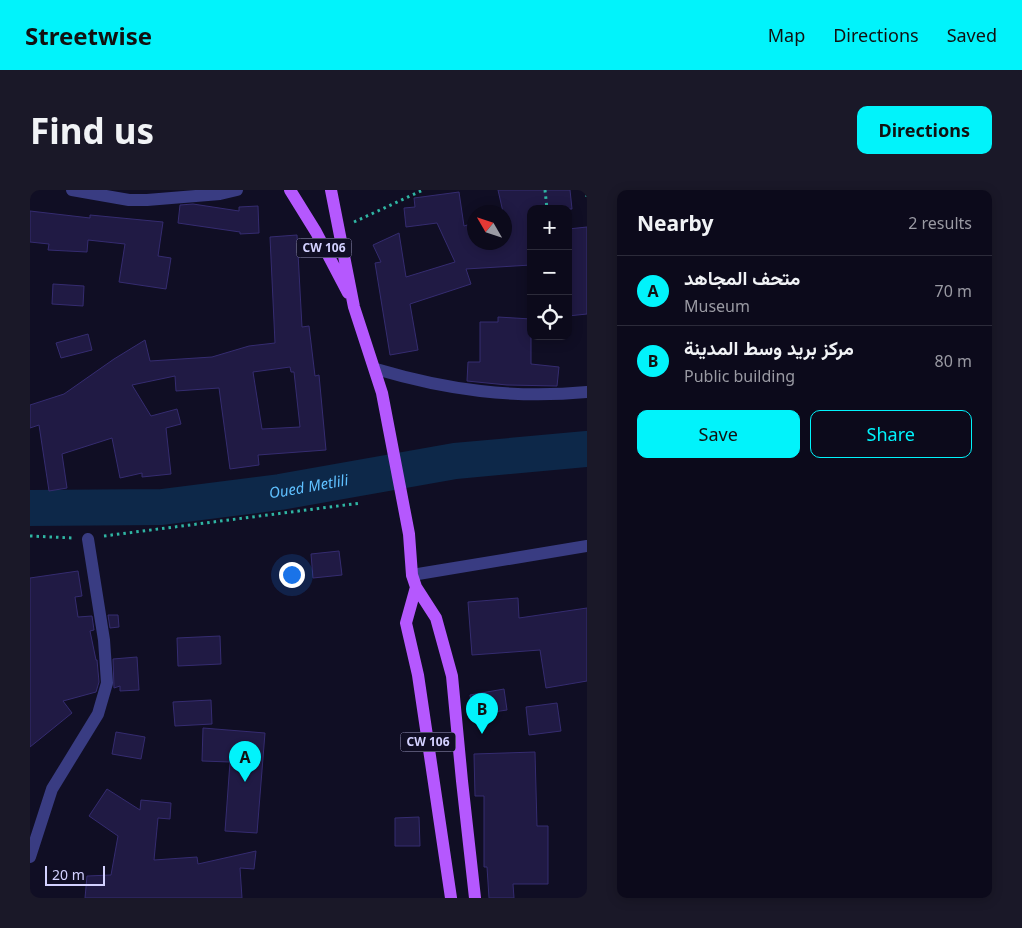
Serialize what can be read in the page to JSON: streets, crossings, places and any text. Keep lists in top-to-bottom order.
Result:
{
  "streets": {
    "main road": ["CW 106"]
  },
  "water": ["Oued Metlili"],
  "scale_bar": "20 m",
  "north": "top left",
  "page": {
    "header": "Streetwise",
    "nav": ["Map", "Directions", "Saved"],
    "buttons": [
      "Directions",
      ["Save", "Share"]
    ],
    "title": "Find us",
    "heading": ["Nearby", "2 results"],
    "map_buttons": ["+", "−"],
    "list": [
      {
        "mark": "A",
        "name": "متحف المجاهد",
        "note": "Museum",
        "value": "70 m"
      },
      {
        "mark": "B",
        "name": "مركز بريد وسط المدينة",
        "note": "Public building",
        "value": "80 m"
      }
    ],
    "pins": ["B", "A"],
    "scale": "20 m"
  }
}
